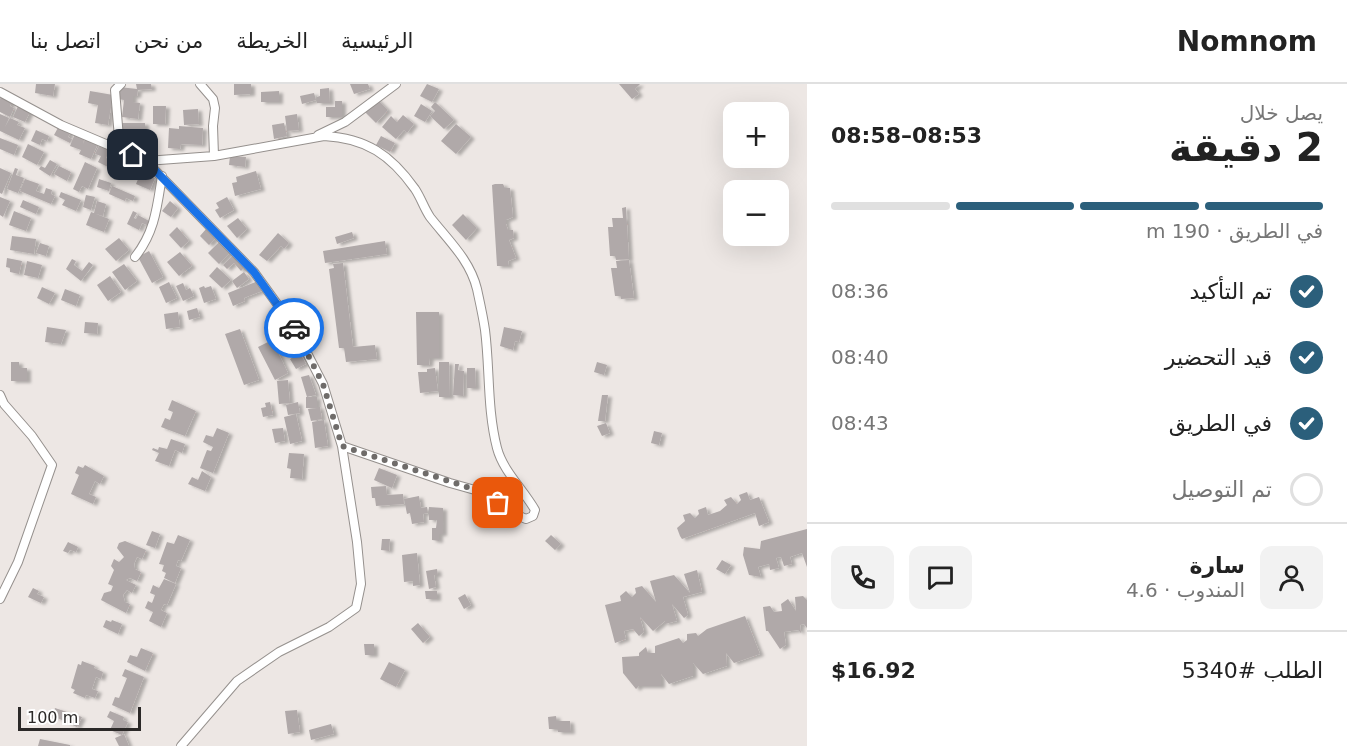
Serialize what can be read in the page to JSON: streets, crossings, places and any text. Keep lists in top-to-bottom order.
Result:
{
  "scale_bar": "100 m",
  "page": {
    "header": "Nomnom",
    "nav": [
      "الرئيسية",
      "الخريطة",
      "من نحن",
      "اتصل بنا"
    ],
    "heading": ["2 دقيقة", "يصل خلال", "08:53–08:58"],
    "panel": [
      "سارة",
      "المندوب · 4.6",
      "الطلب #5340",
      "$16.92"
    ],
    "map_buttons": ["+", "−"],
    "bar": "في الطريق · 190 m",
    "list": [
      ["تم التأكيد", "08:36"],
      ["قيد التحضير", "08:40"],
      ["في الطريق", "08:43"],
      "تم التوصيل"
    ],
    "scale": "100 m"
  }
}
